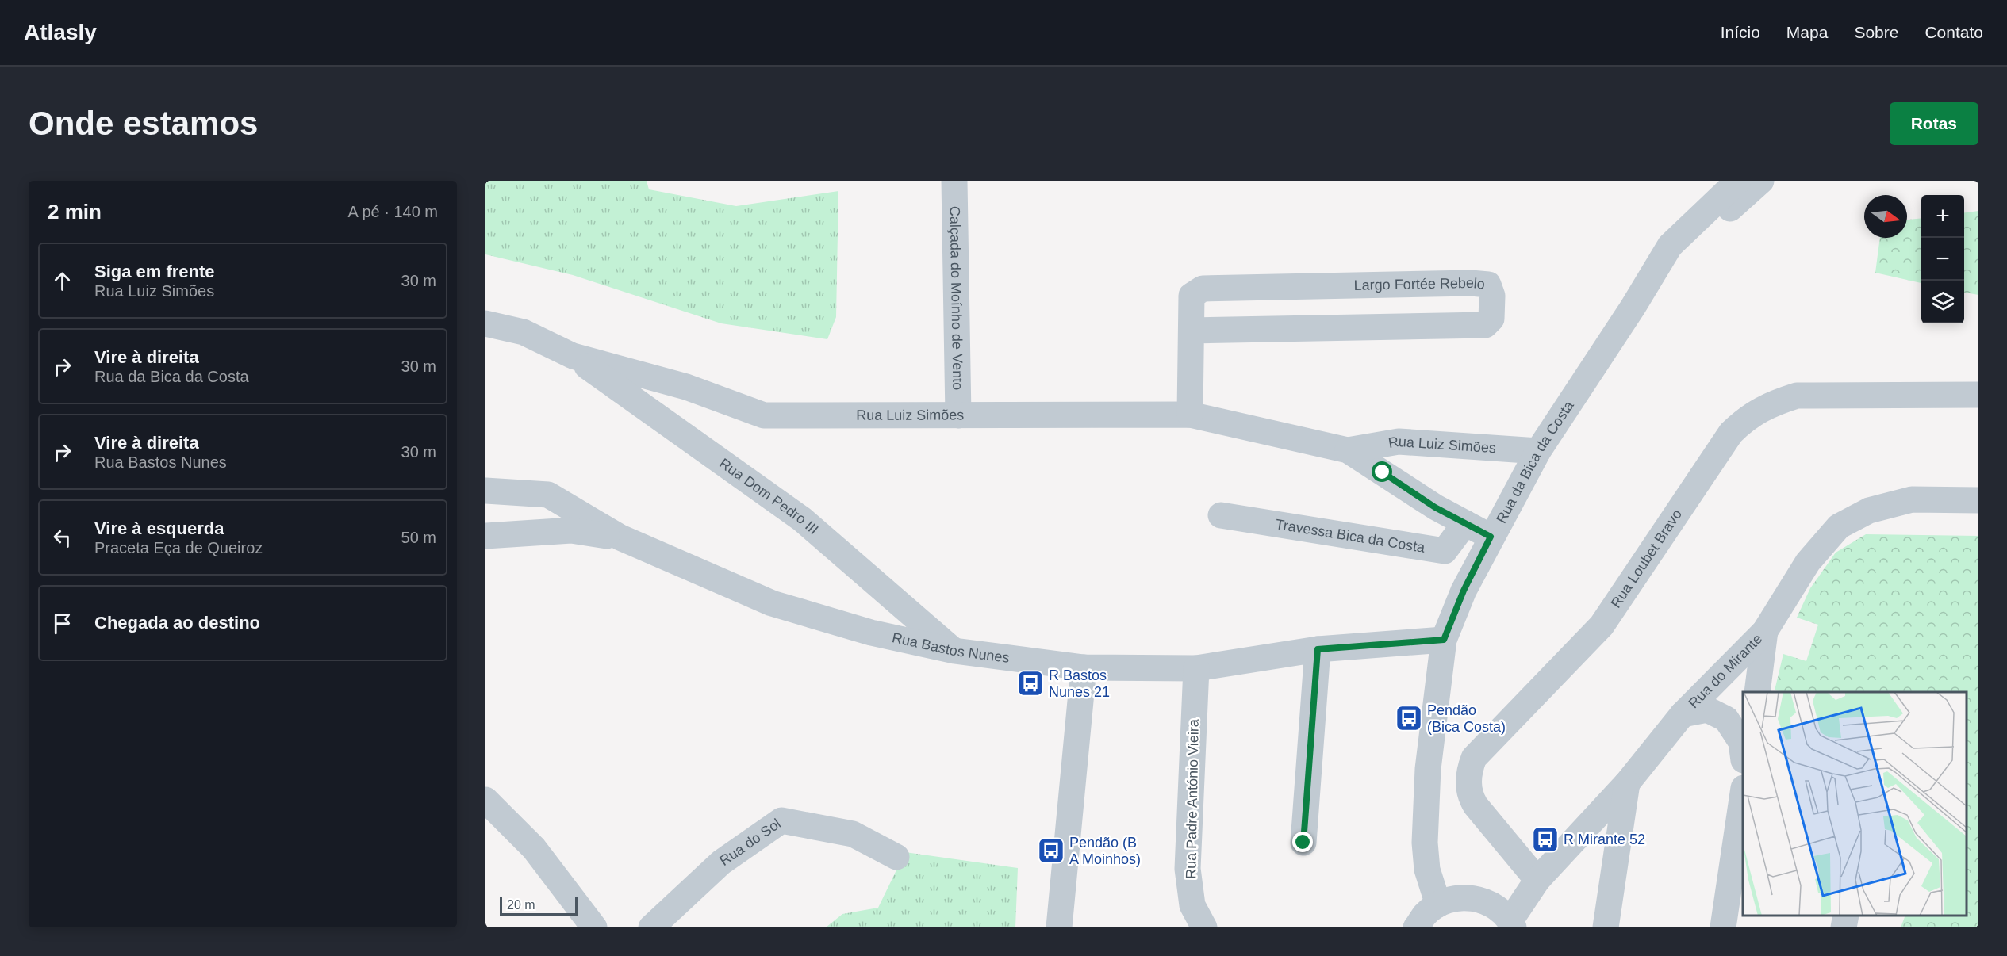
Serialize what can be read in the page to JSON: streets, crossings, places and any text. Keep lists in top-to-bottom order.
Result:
{
  "streets": {
    "street": [
      "Largo Fortée Rebelo",
      "Calçada do Moínho de Vento",
      "Rua Luiz Simões",
      "Rua da Bica da Costa",
      "Rua Dom Pedro III",
      "Travessa Bica da Costa",
      "Rua Loubet Bravo",
      "Rua Bastos Nunes",
      "Rua do Mirante",
      "Rua Padre António Vieira",
      "Rua do Sol"
    ]
  },
  "crossings": [
    ["Largo Fortée Rebelo", "Rua Luiz Simões"],
    ["Calçada do Moínho de Vento", "Rua Luiz Simões"],
    ["Rua Luiz Simões", "Rua da Bica da Costa"],
    ["Rua Luiz Simões", "Rua Dom Pedro III"],
    ["Rua Luiz Simões", "Travessa Bica da Costa"],
    ["Rua da Bica da Costa", "Rua Bastos Nunes"],
    ["Rua Dom Pedro III", "Rua Bastos Nunes"],
    ["Rua Loubet Bravo", "Rua do Mirante"],
    ["Rua Bastos Nunes", "Rua Padre António Vieira"]
  ],
  "places": {
    "bus stop": [
      "R Bastos Nunes 21",
      "Pendão (Bica Costa)",
      "R Mirante 52",
      "Pendão (B A Moinhos)"
    ]
  },
  "scale_bar": "20 m",
  "north": "right",
  "page": {
    "header": "Atlasly",
    "nav": [
      "Início",
      "Mapa",
      "Sobre",
      "Contato"
    ],
    "buttons": "Rotas",
    "title": "Onde estamos",
    "heading": ["2 min", "A pé · 140 m"],
    "map_buttons": ["+", "−"],
    "list": [
      ["Siga em frente", "Rua Luiz Simões", "30 m"],
      ["Vire à direita", "Rua da Bica da Costa", "30 m"],
      ["Vire à direita", "Rua Bastos Nunes", "30 m"],
      ["Vire à esquerda", "Praceta Eça de Queiroz", "50 m"],
      "Chegada ao destino"
    ],
    "scale": "20 m"
  }
}
